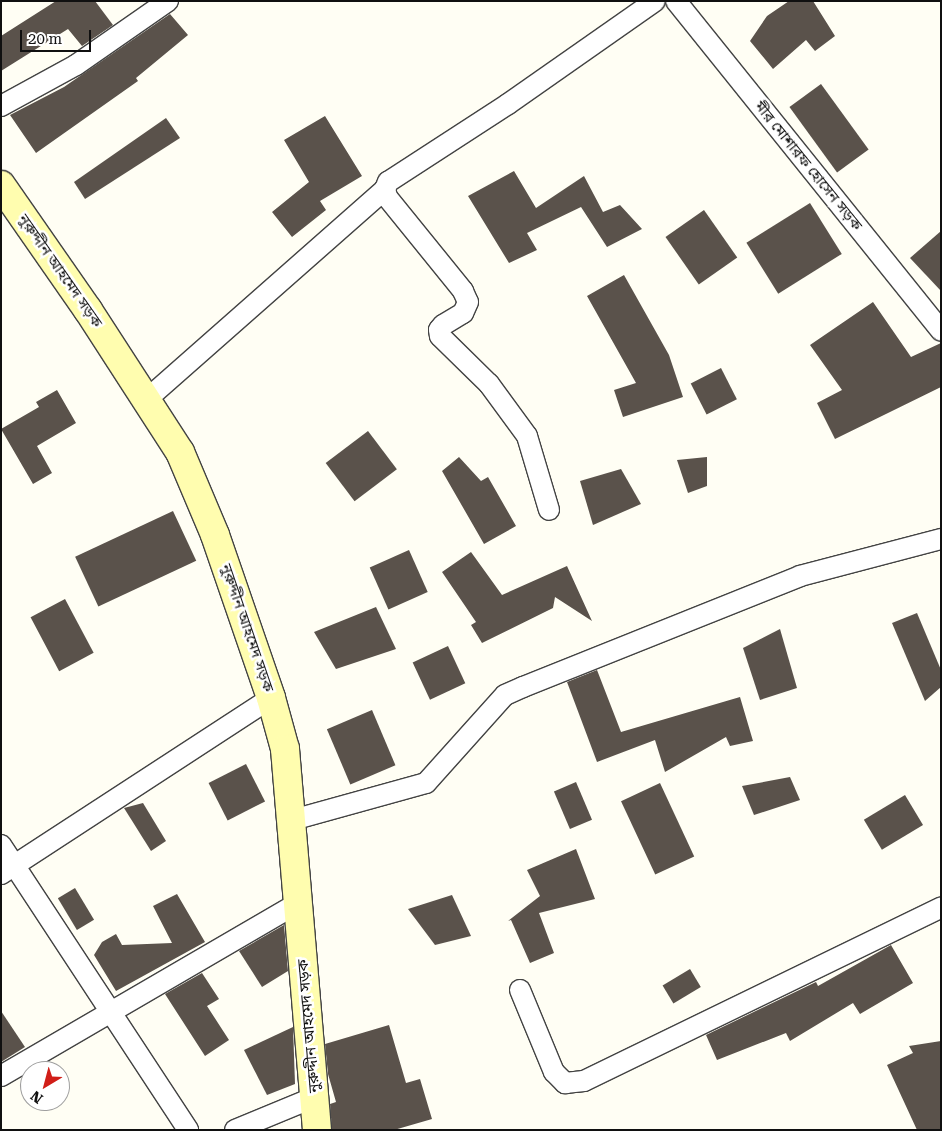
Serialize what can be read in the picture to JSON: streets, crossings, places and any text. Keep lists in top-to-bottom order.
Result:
{
  "streets": {
    "main road": ["নুরুদ্দীন আহমেদ সড়ক"],
    "street": ["মীর মোশারফ হোসেন সড়ক"]
  },
  "scale_bar": "20 m",
  "north": "bottom left"
}
